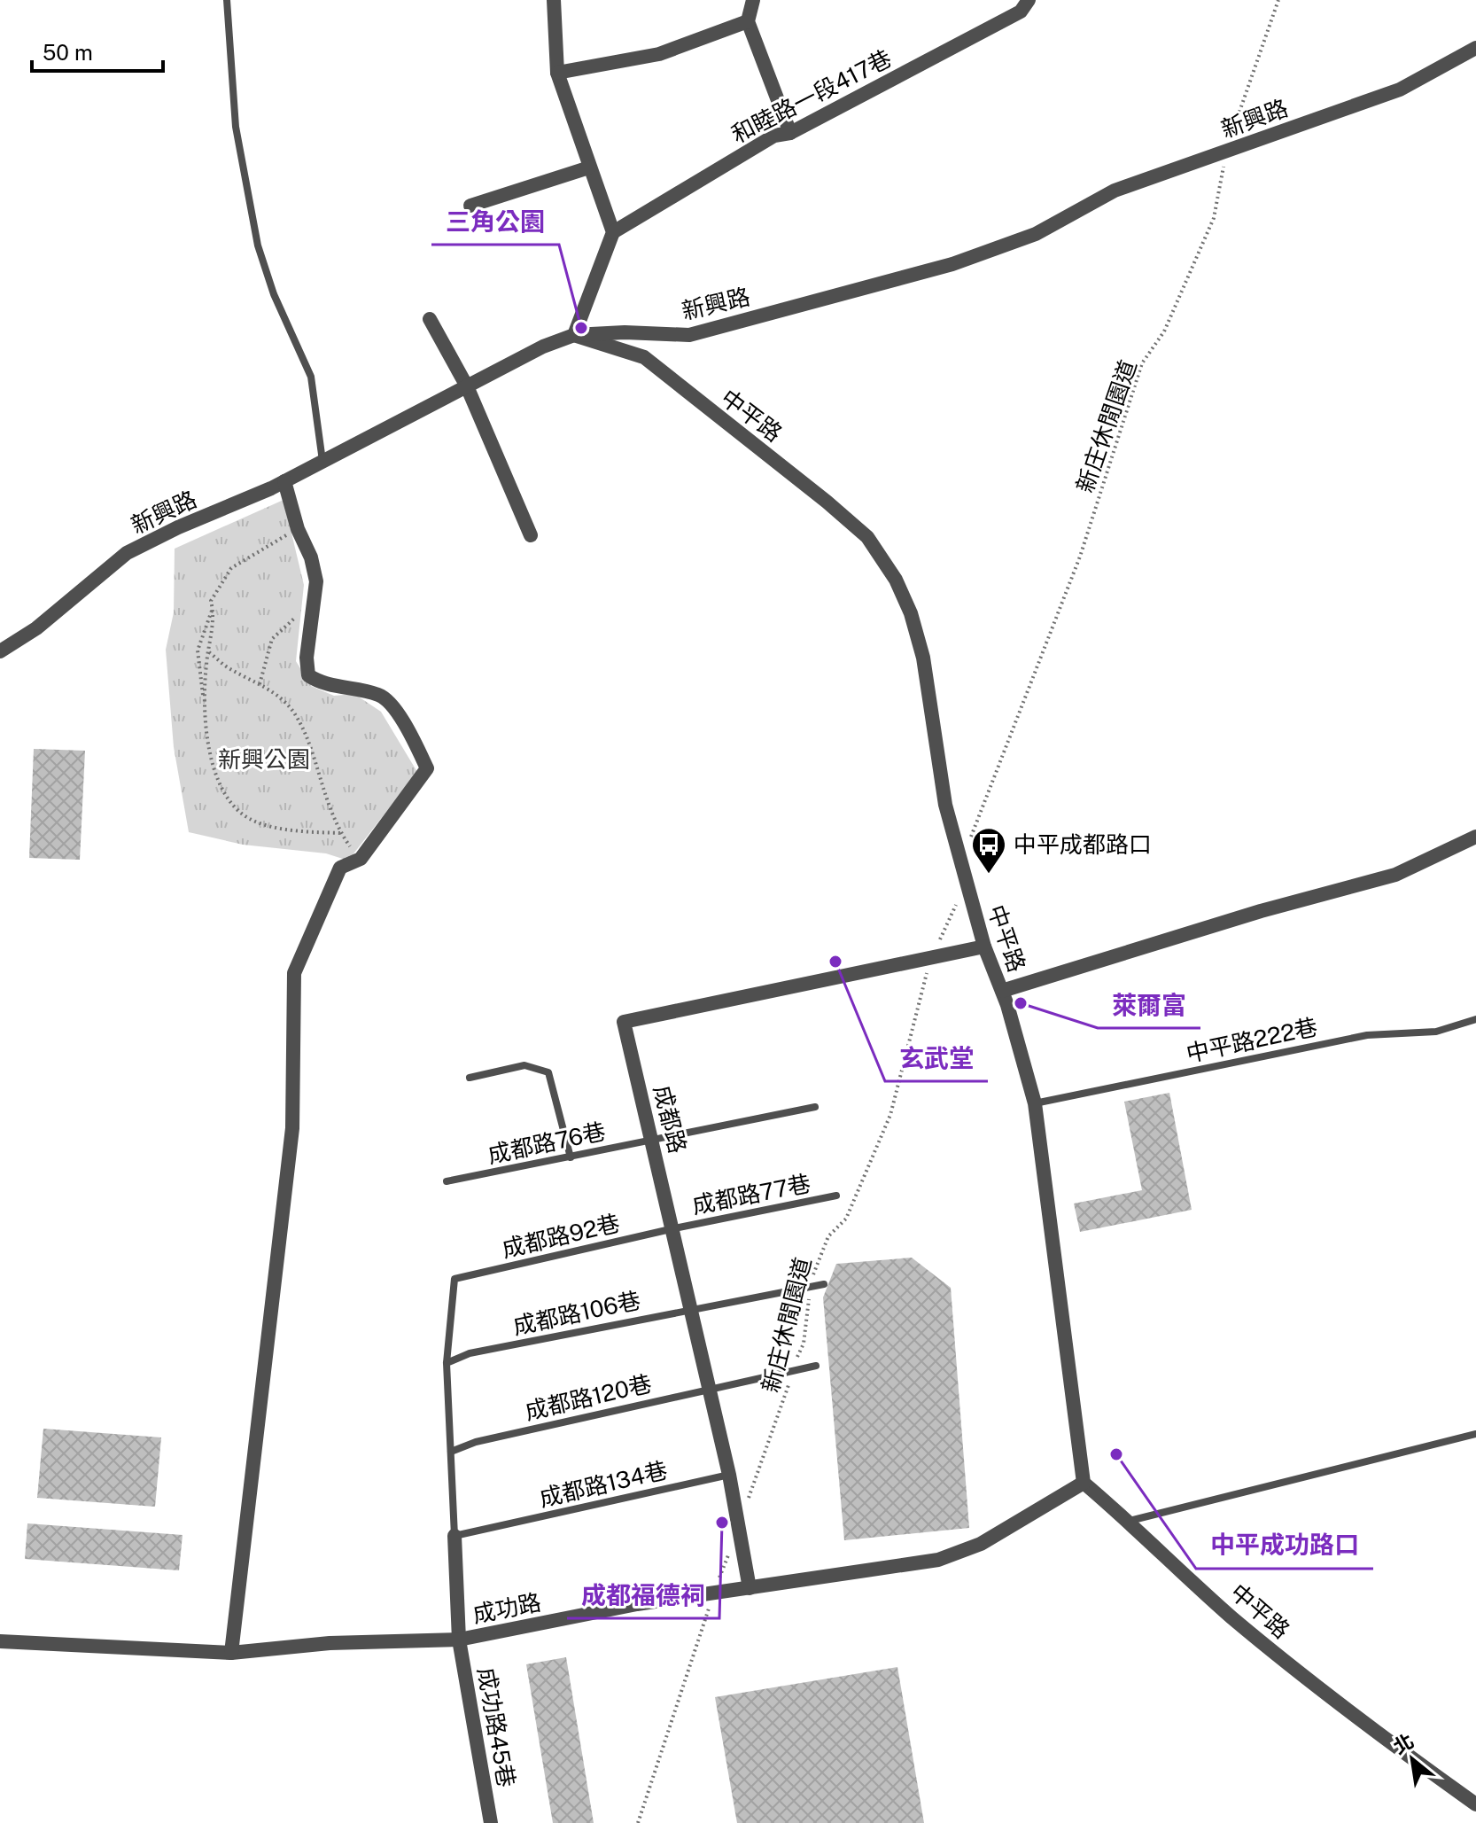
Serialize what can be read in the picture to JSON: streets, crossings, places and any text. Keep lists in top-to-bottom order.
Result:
{
  "streets": {
    "street": [
      "和睦路一段417巷",
      "新興路",
      "中平路",
      "成都路",
      "成功路",
      "成功路45巷"
    ],
    "lane": [
      "中平路222巷",
      "成都路76巷",
      "成都路77巷",
      "成都路92巷",
      "成都路106巷",
      "成都路120巷",
      "成都路134巷"
    ],
    "path": ["新庄休閒園道"]
  },
  "crossings": [
    ["新興路", "中平路"],
    ["新興路", "新庄休閒園道"],
    ["中平路", "新庄休閒園道"],
    ["中平路", "中平路222巷"],
    ["中平路", "成都路"],
    ["中平路", "成功路"],
    ["新庄休閒園道", "成都路"],
    ["新庄休閒園道", "成都路106巷"],
    ["新庄休閒園道", "成都路120巷"],
    ["成都路", "成都路76巷"],
    ["成都路", "成都路77巷"],
    ["成都路", "成都路92巷"],
    ["成都路", "成都路106巷"],
    ["成都路", "成都路120巷"],
    ["成都路", "成都路134巷"],
    ["成都路", "成功路"],
    ["成都路77巷", "成都路92巷"],
    ["成都路92巷", "成都路106巷"],
    ["成都路134巷", "成功路45巷"],
    ["成功路", "成功路45巷"]
  ],
  "parks": ["新興公園"],
  "places": {
    "other": [
      "三角公園",
      "玄武堂",
      "萊爾富",
      "中平成功路口",
      "成都福德祠"
    ],
    "bus stop": ["中平成都路口"]
  },
  "scale_bar": "50 m",
  "north": "top left"
}
